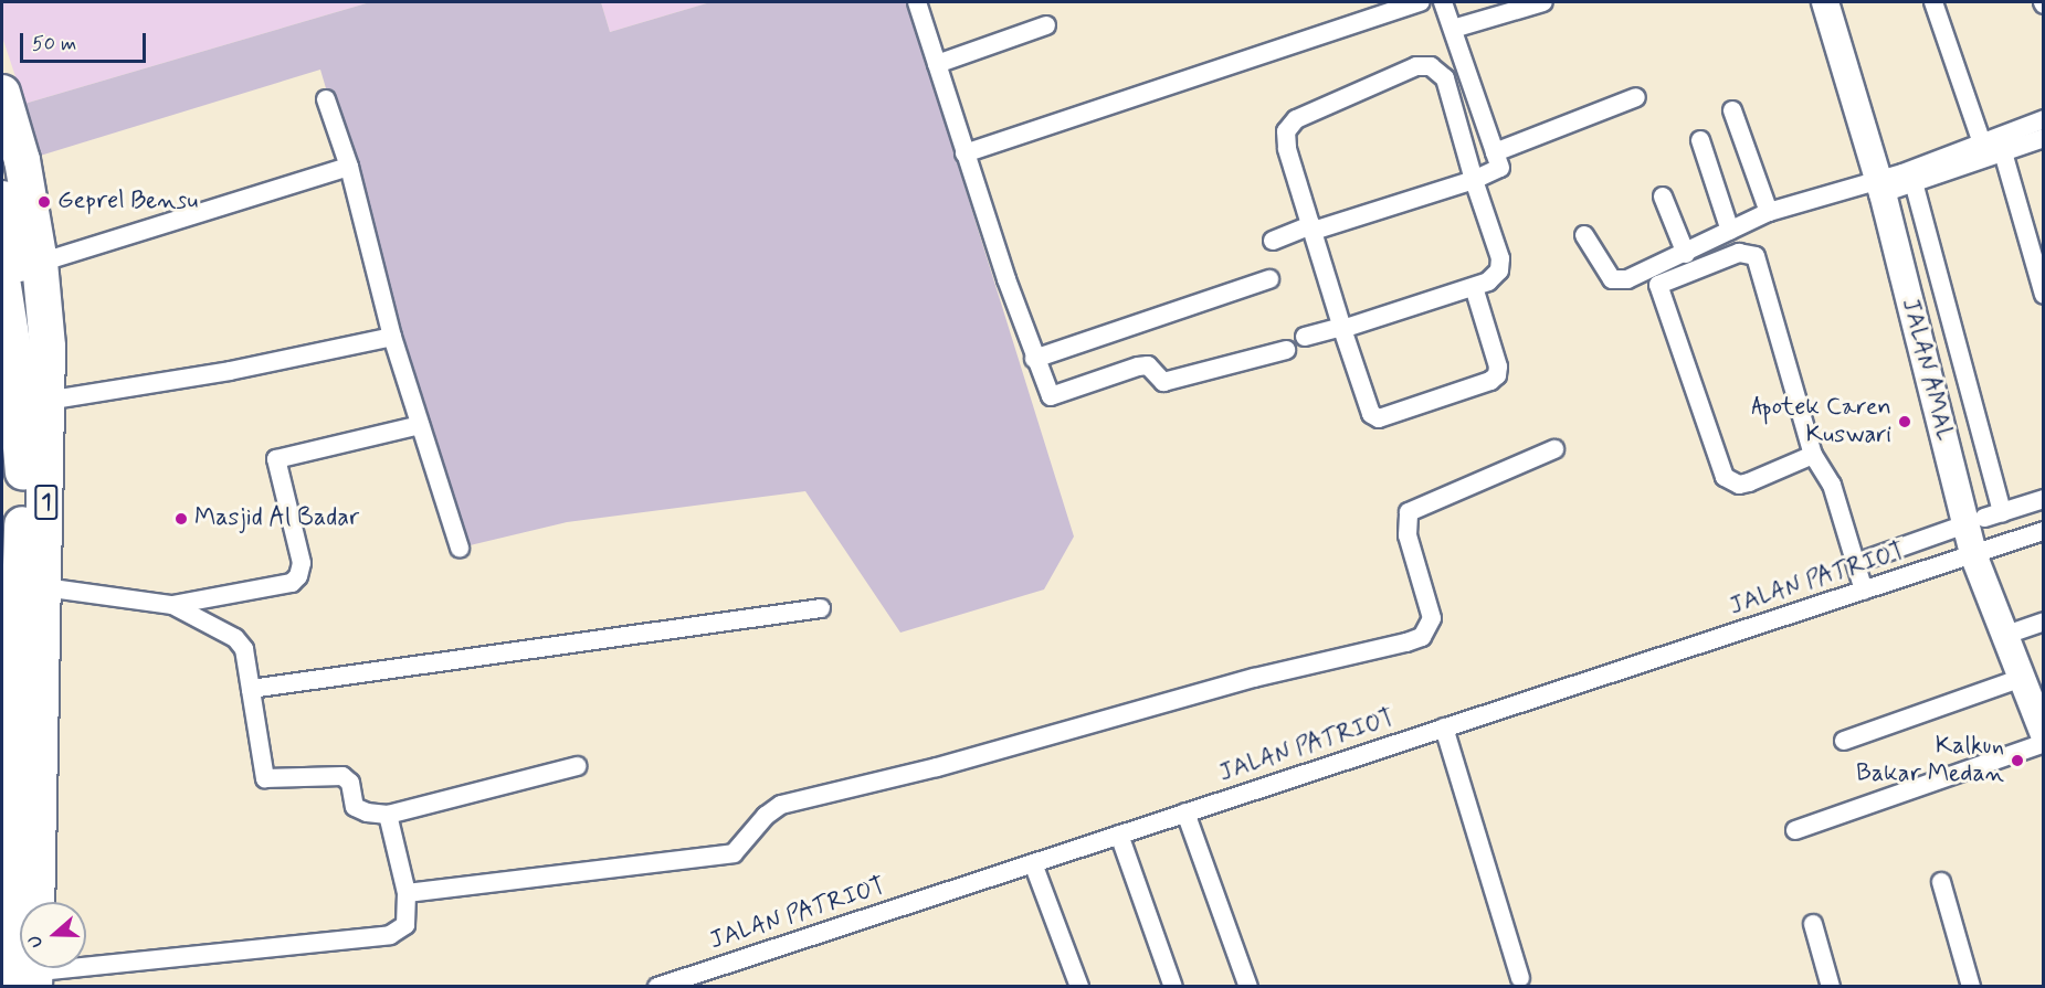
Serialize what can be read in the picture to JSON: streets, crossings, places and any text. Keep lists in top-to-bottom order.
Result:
{
  "streets": {
    "highway": ["1"],
    "street": ["JALAN AMAL", "JALAN PATRIOT"]
  },
  "crossings": [
    ["JALAN AMAL", "JALAN PATRIOT"]
  ],
  "places": [
    "Geprel Bensu",
    "Apotek Caren Kuswari",
    "Masjid Al Badar",
    "Kalkun Bakar Medan"
  ],
  "scale_bar": "50 m",
  "north": "left"
}
